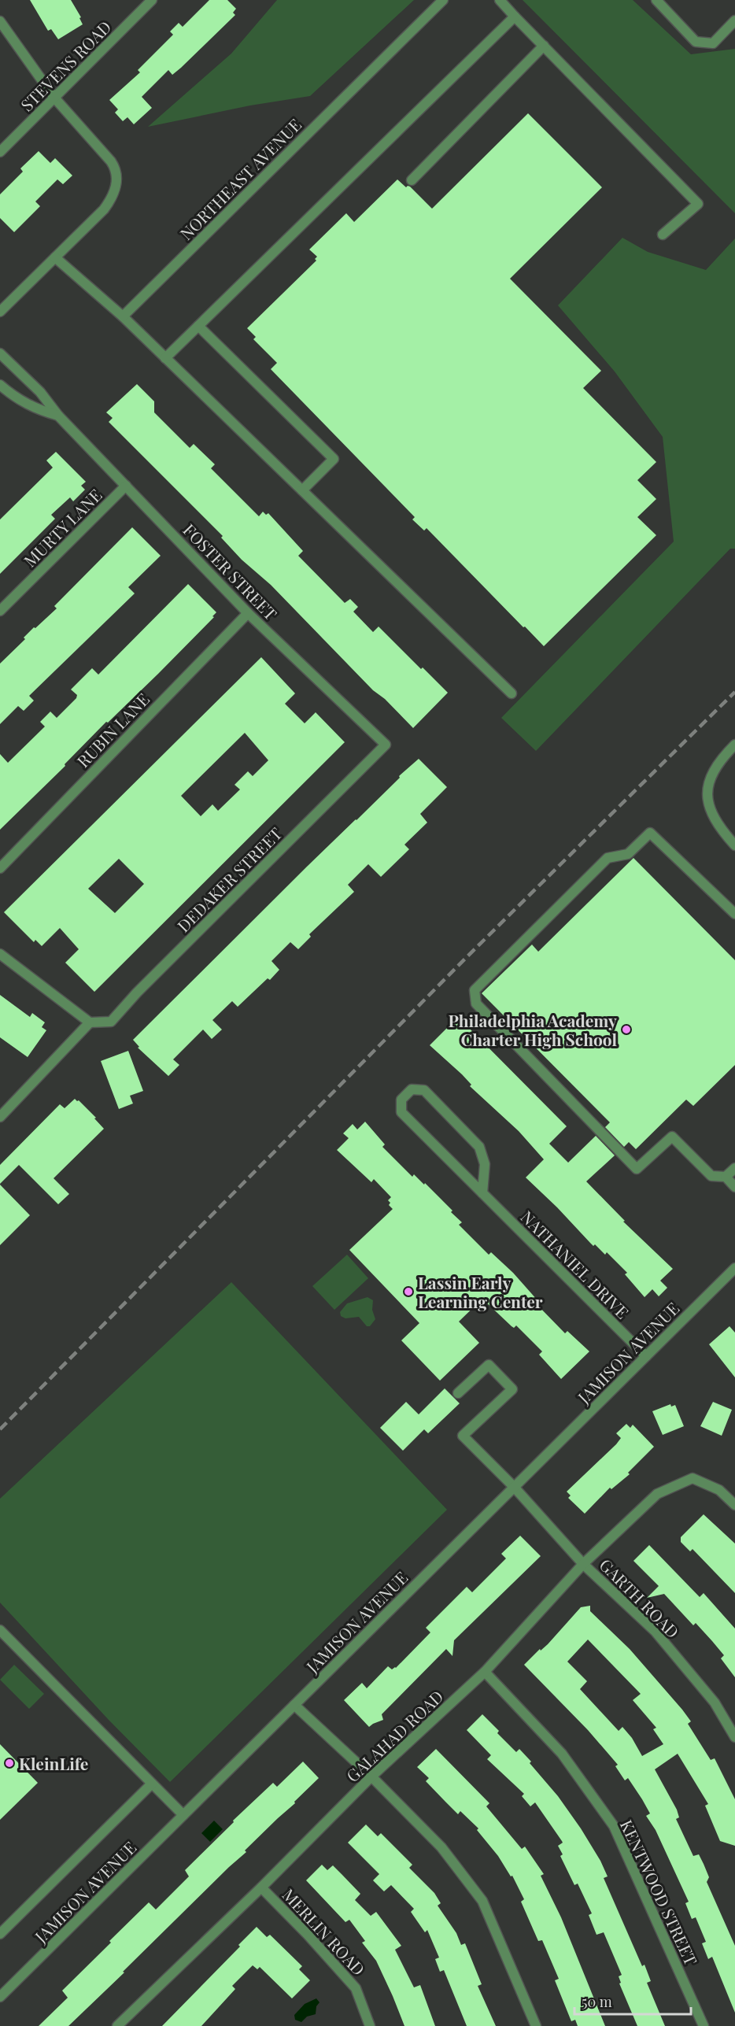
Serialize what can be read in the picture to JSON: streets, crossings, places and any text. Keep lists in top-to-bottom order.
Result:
{
  "streets": {
    "street": [
      "STEVENS ROAD",
      "NORTHEAST AVENUE",
      "MURTY LANE",
      "FOSTER STREET",
      "RUBIN LANE",
      "DEDAKER STREET",
      "NATHANIEL DRIVE",
      "JAMISON AVENUE",
      "GARTH ROAD",
      "GALAHAD ROAD",
      "KENTWOOD STREET",
      "MERLIN ROAD"
    ]
  },
  "crossings": [
    ["MURTY LANE", "FOSTER STREET"],
    ["FOSTER STREET", "RUBIN LANE"],
    ["FOSTER STREET", "DEDAKER STREET"],
    ["NATHANIEL DRIVE", "JAMISON AVENUE"],
    ["JAMISON AVENUE", "GARTH ROAD"],
    ["GARTH ROAD", "GALAHAD ROAD"],
    ["GALAHAD ROAD", "KENTWOOD STREET"],
    ["GALAHAD ROAD", "MERLIN ROAD"]
  ],
  "places": ["Philadelphia Academy Charter High School", "Lassin Early Learning Center", "KleinLife"],
  "scale_bar": "50 m"
}
